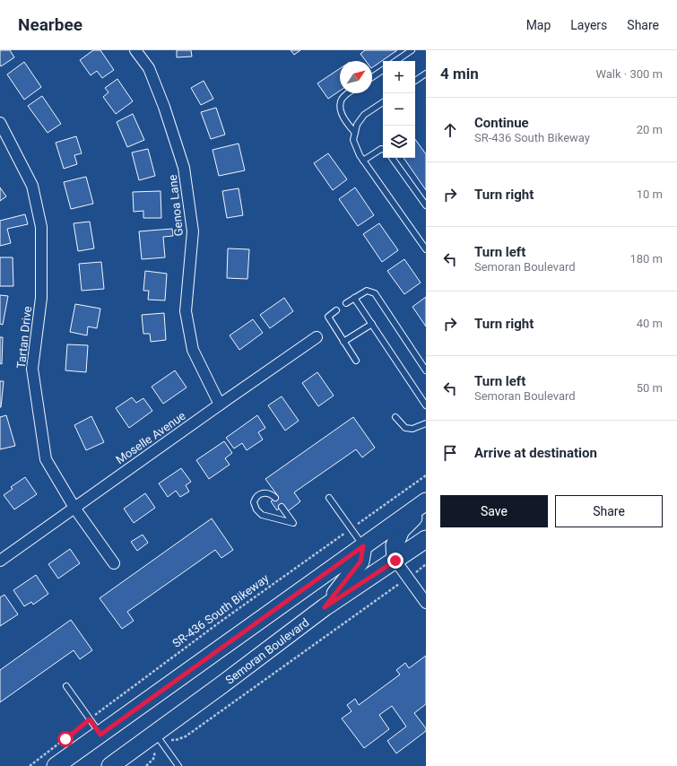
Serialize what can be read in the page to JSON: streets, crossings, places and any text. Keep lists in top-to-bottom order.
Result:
{
  "streets": {
    "main road": ["Semoran Boulevard"],
    "street": ["Genoa Lane", "Tartan Drive", "Moselle Avenue"],
    "path": ["SR-436 South Bikeway"]
  },
  "crossings": [
    ["Genoa Lane", "Moselle Avenue"],
    ["Tartan Drive", "Moselle Avenue"]
  ],
  "north": "top right",
  "page": {
    "header": "Nearbee",
    "nav": ["Map", "Layers", "Share"],
    "heading": ["4 min", "Walk · 300 m"],
    "map_buttons": ["+", "−"],
    "list": [
      ["Continue", "SR-436 South Bikeway", "20 m"],
      ["Turn right", "10 m"],
      ["Turn left", "Semoran Boulevard", "180 m"],
      ["Turn right", "40 m"],
      ["Turn left", "Semoran Boulevard", "50 m"],
      "Arrive at destination"
    ],
    "buttons": ["Save", "Share"]
  }
}
